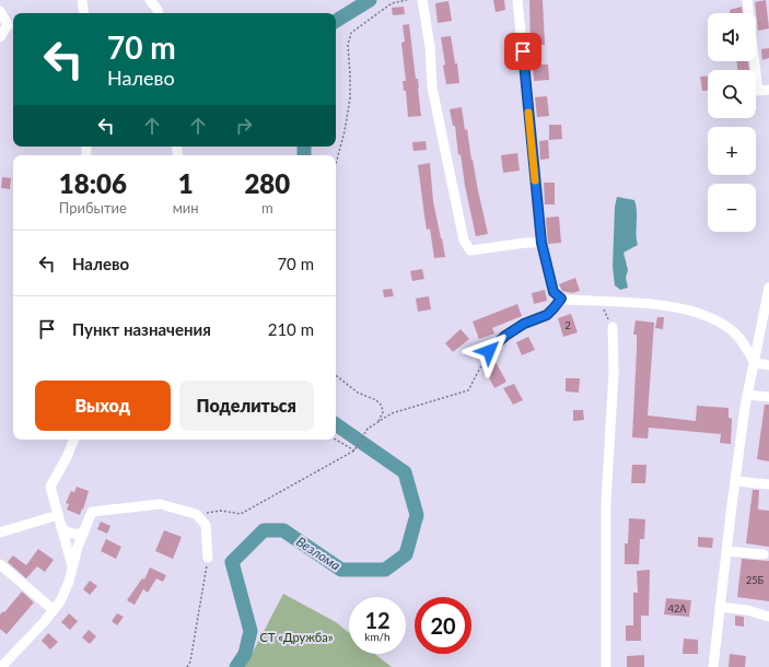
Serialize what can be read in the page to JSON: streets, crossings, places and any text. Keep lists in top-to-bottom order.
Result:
{
  "water": ["Везлома"],
  "parks": ["СТ «Дружба»"],
  "house_numbers": ["2", "25Б", "42А"],
  "page": {
    "map_buttons": ["+", "−"],
    "turn": ["70 m", "Налево"],
    "eta": [
      "18:06",
      "Прибытие",
      "1",
      "мин",
      "280",
      "m"
    ],
    "list": [
      {
        "name": "Налево",
        "value": "70 m"
      },
      {
        "name": "Пункт назначения",
        "value": "210 m"
      }
    ],
    "buttons": ["Выход", "Поделиться"],
    "speed": "12 km/h",
    "limit": "20"
  }
}
